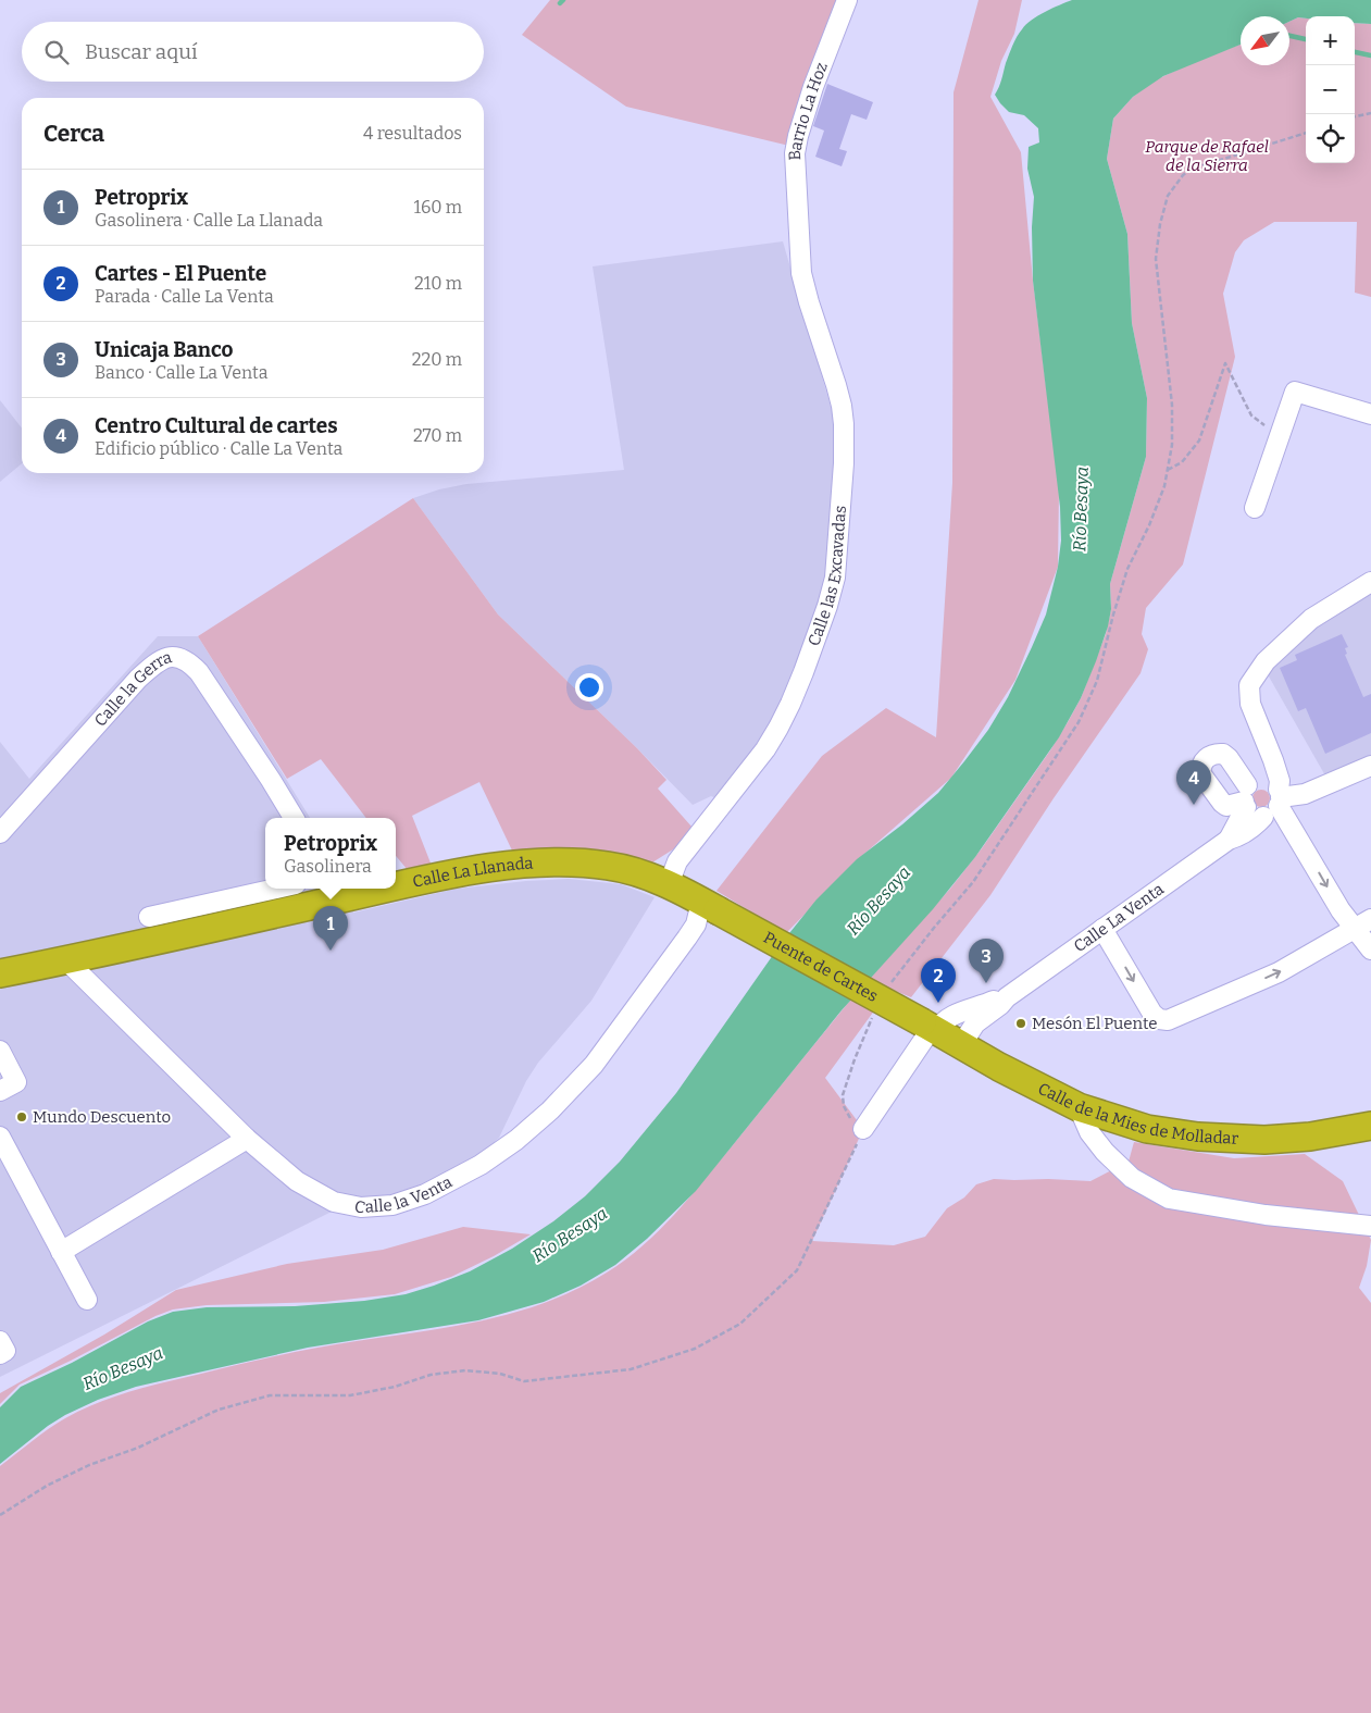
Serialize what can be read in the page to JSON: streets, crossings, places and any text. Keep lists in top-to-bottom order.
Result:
{
  "streets": {
    "highway": ["Calle La Llanada", "Puente de Cartes", "Calle de la Mies de Molladar"],
    "street": [
      "Barrio La Hoz",
      "Calle las Excavadas",
      "Calle la Gerra",
      "Calle La Venta",
      "Calle la Venta"
    ]
  },
  "crossings": [
    ["Barrio La Hoz", "Calle las Excavadas"],
    ["Calle las Excavadas", "Calle La Llanada"],
    ["Calle La Llanada", "Puente de Cartes"],
    ["Calle La Llanada", "Calle la Venta"],
    ["Calle La Venta", "Puente de Cartes"],
    ["Calle La Venta", "Calle de la Mies de Molladar"],
    ["Puente de Cartes", "Calle de la Mies de Molladar"],
    ["Puente de Cartes", "Calle la Venta"]
  ],
  "water": ["Río Besaya"],
  "parks": ["Parque de Rafael de la Sierra"],
  "places": ["Mesón El Puente", "Mundo Descuento"],
  "north": "bottom left",
  "page": {
    "map_buttons": ["+", "−"],
    "search": "Buscar aquí",
    "heading": ["Cerca", "4 resultados"],
    "list": [
      {
        "mark": "1",
        "name": "Petroprix",
        "note": "Gasolinera · Calle La Llanada",
        "value": "160 m"
      },
      {
        "mark": "2",
        "name": "Cartes - El Puente",
        "note": "Parada · Calle La Venta",
        "value": "210 m"
      },
      {
        "mark": "3",
        "name": "Unicaja Banco",
        "note": "Banco · Calle La Venta",
        "value": "220 m"
      },
      {
        "mark": "4",
        "name": "Centro Cultural de cartes",
        "note": "Edificio público · Calle La Venta",
        "value": "270 m"
      }
    ],
    "pins": [
      "4",
      "1",
      "3",
      "2"
    ],
    "popup": ["Petroprix", "Gasolinera"]
  }
}
